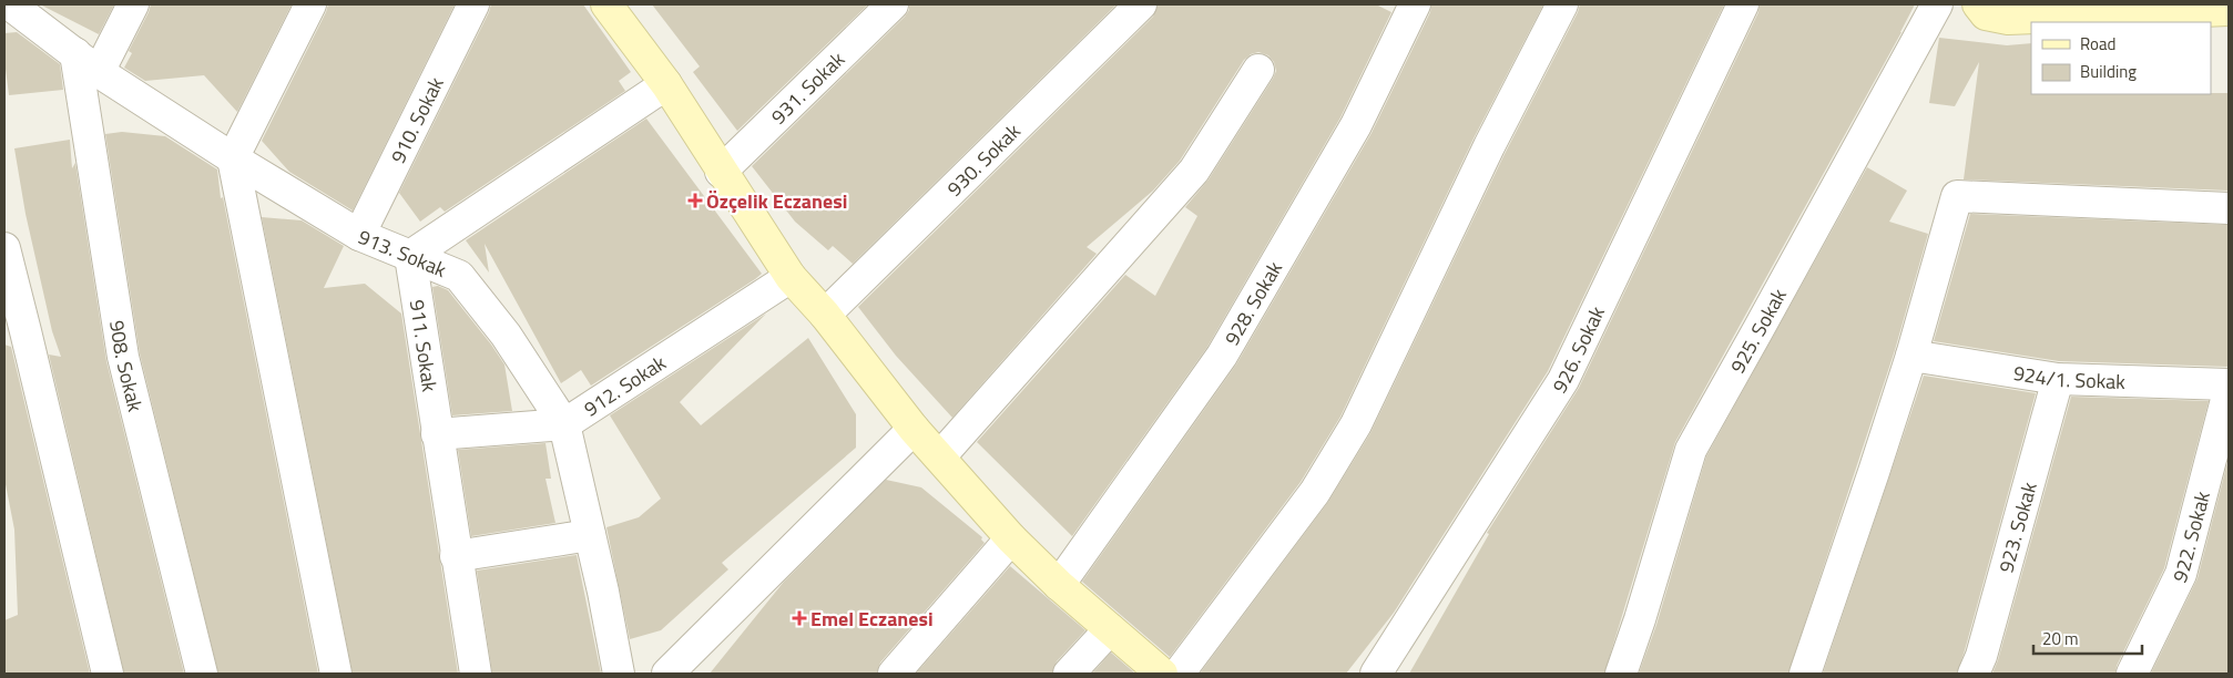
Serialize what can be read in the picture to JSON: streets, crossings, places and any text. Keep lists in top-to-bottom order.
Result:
{
  "streets": {
    "street": [
      "931. Sokak",
      "910. Sokak",
      "930. Sokak",
      "913. Sokak",
      "928. Sokak",
      "925. Sokak",
      "911. Sokak",
      "926. Sokak",
      "908. Sokak",
      "924/1. Sokak",
      "912. Sokak",
      "923. Sokak",
      "922. Sokak"
    ]
  },
  "crossings": [
    ["910. Sokak", "913. Sokak"],
    ["913. Sokak", "911. Sokak"],
    ["913. Sokak", "908. Sokak"],
    ["913. Sokak", "912. Sokak"],
    ["911. Sokak", "912. Sokak"],
    ["924/1. Sokak", "923. Sokak"]
  ],
  "places": {
    "health": ["Özçelik Eczanesi", "Emel Eczanesi"]
  },
  "legend": ["Road", "Building"],
  "scale_bar": "20 m"
}
